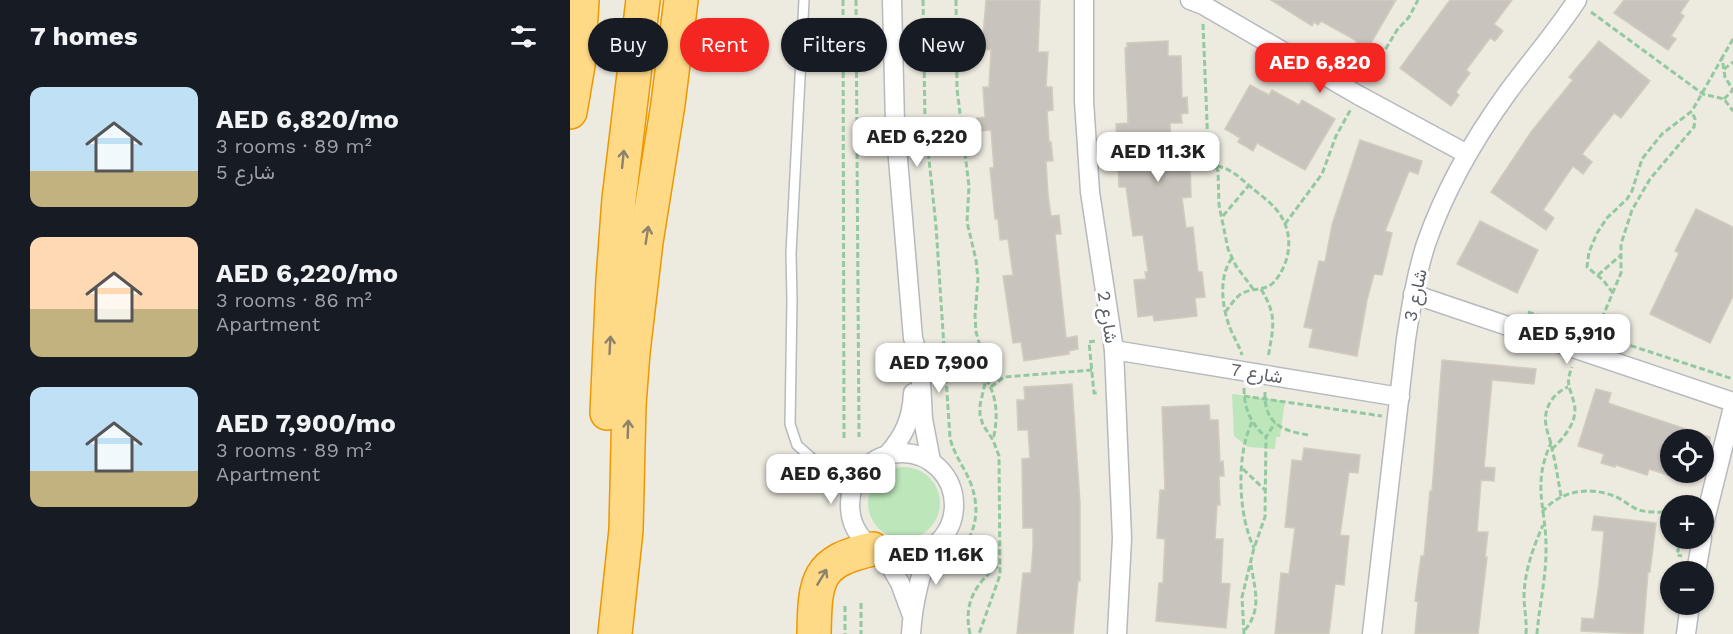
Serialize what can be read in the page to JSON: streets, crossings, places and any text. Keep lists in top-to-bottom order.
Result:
{
  "streets": {
    "street": ["شارع 3", "شارع 2", "شارع 7"]
  },
  "crossings": [
    ["شارع 3", "شارع 7"],
    ["شارع 2", "شارع 7"]
  ],
  "page": {
    "heading": "7 homes",
    "chip": [
      "Buy",
      "Rent",
      "Filters",
      "New"
    ],
    "price": [
      "AED 6,820",
      "AED 6,220",
      "AED 11.3K",
      "AED 5,910",
      "AED 7,900",
      "AED 6,360",
      "AED 11.6K"
    ],
    "list": [
      {
        "name": "AED 6,820/mo",
        "note": "3 rooms · 89 m² · شارع 5"
      },
      {
        "name": "AED 6,220/mo",
        "note": "3 rooms · 86 m² · Apartment"
      },
      {
        "name": "AED 7,900/mo",
        "note": "3 rooms · 89 m² · Apartment"
      }
    ],
    "map_buttons": ["+", "−"]
  }
}
